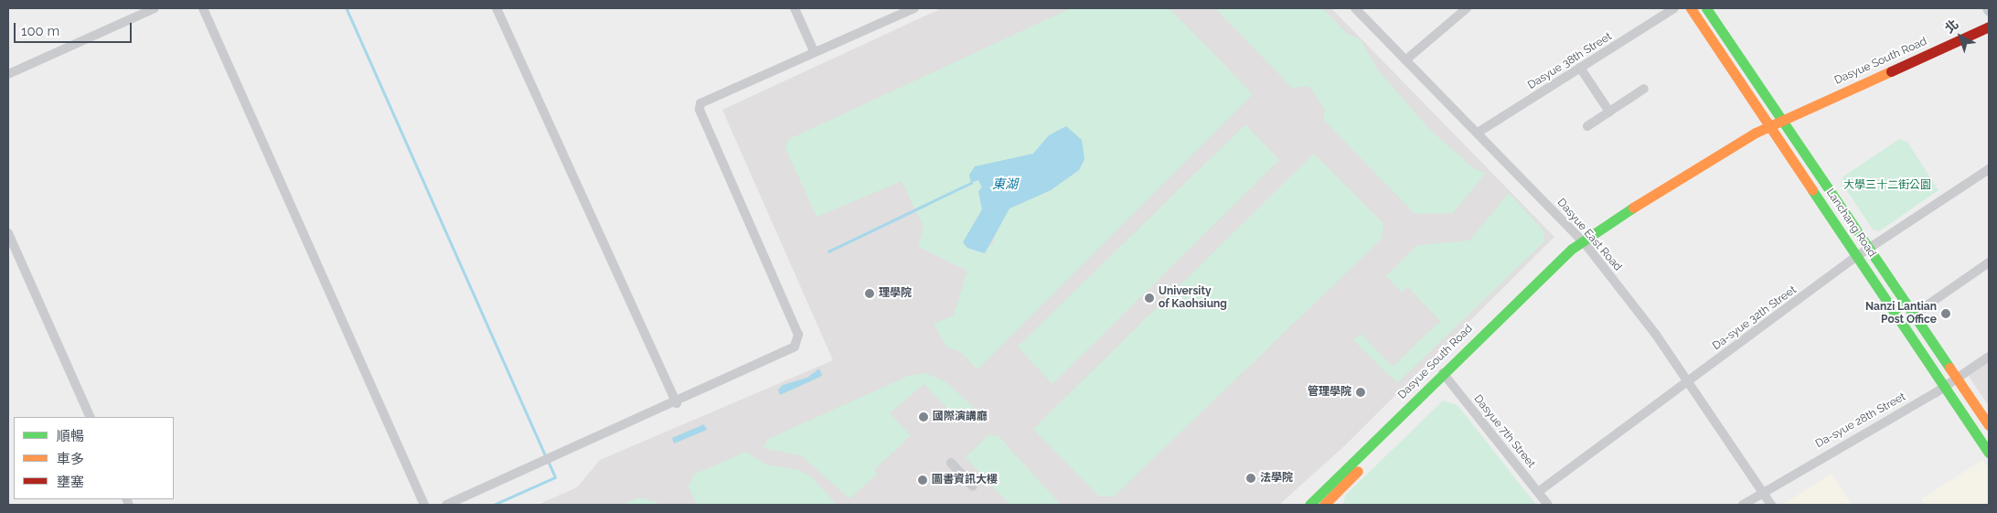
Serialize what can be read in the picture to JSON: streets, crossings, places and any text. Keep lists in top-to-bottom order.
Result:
{
  "streets": {
    "street": [
      "Dasyue 38th Street",
      "Dasyue South Road",
      "Lanchang Road",
      "Dasyue East Road",
      "Da-syue 32th Street",
      "Da-syue 28th Street",
      "Dasyue 7th Street"
    ]
  },
  "crossings": [
    ["Dasyue 38th Street", "Dasyue East Road"],
    ["Dasyue South Road", "Lanchang Road"],
    ["Dasyue South Road", "Dasyue East Road"],
    ["Dasyue South Road", "Dasyue 7th Street"],
    ["Lanchang Road", "Da-syue 32th Street"],
    ["Lanchang Road", "Da-syue 28th Street"],
    ["Dasyue East Road", "Da-syue 32th Street"],
    ["Dasyue East Road", "Da-syue 28th Street"],
    ["Da-syue 32th Street", "Dasyue 7th Street"]
  ],
  "water": ["東湖"],
  "parks": ["大學三十二街公園"],
  "places": [
    "理學院",
    "University of Kaohsiung",
    "Nanzi Lantian Post Office",
    "管理學院",
    "國際演講廳",
    "法學院",
    "圖書資訊大樓"
  ],
  "legend": ["順暢", "車多", "壅塞"],
  "scale_bar": "100 m",
  "north": "top left"
}
